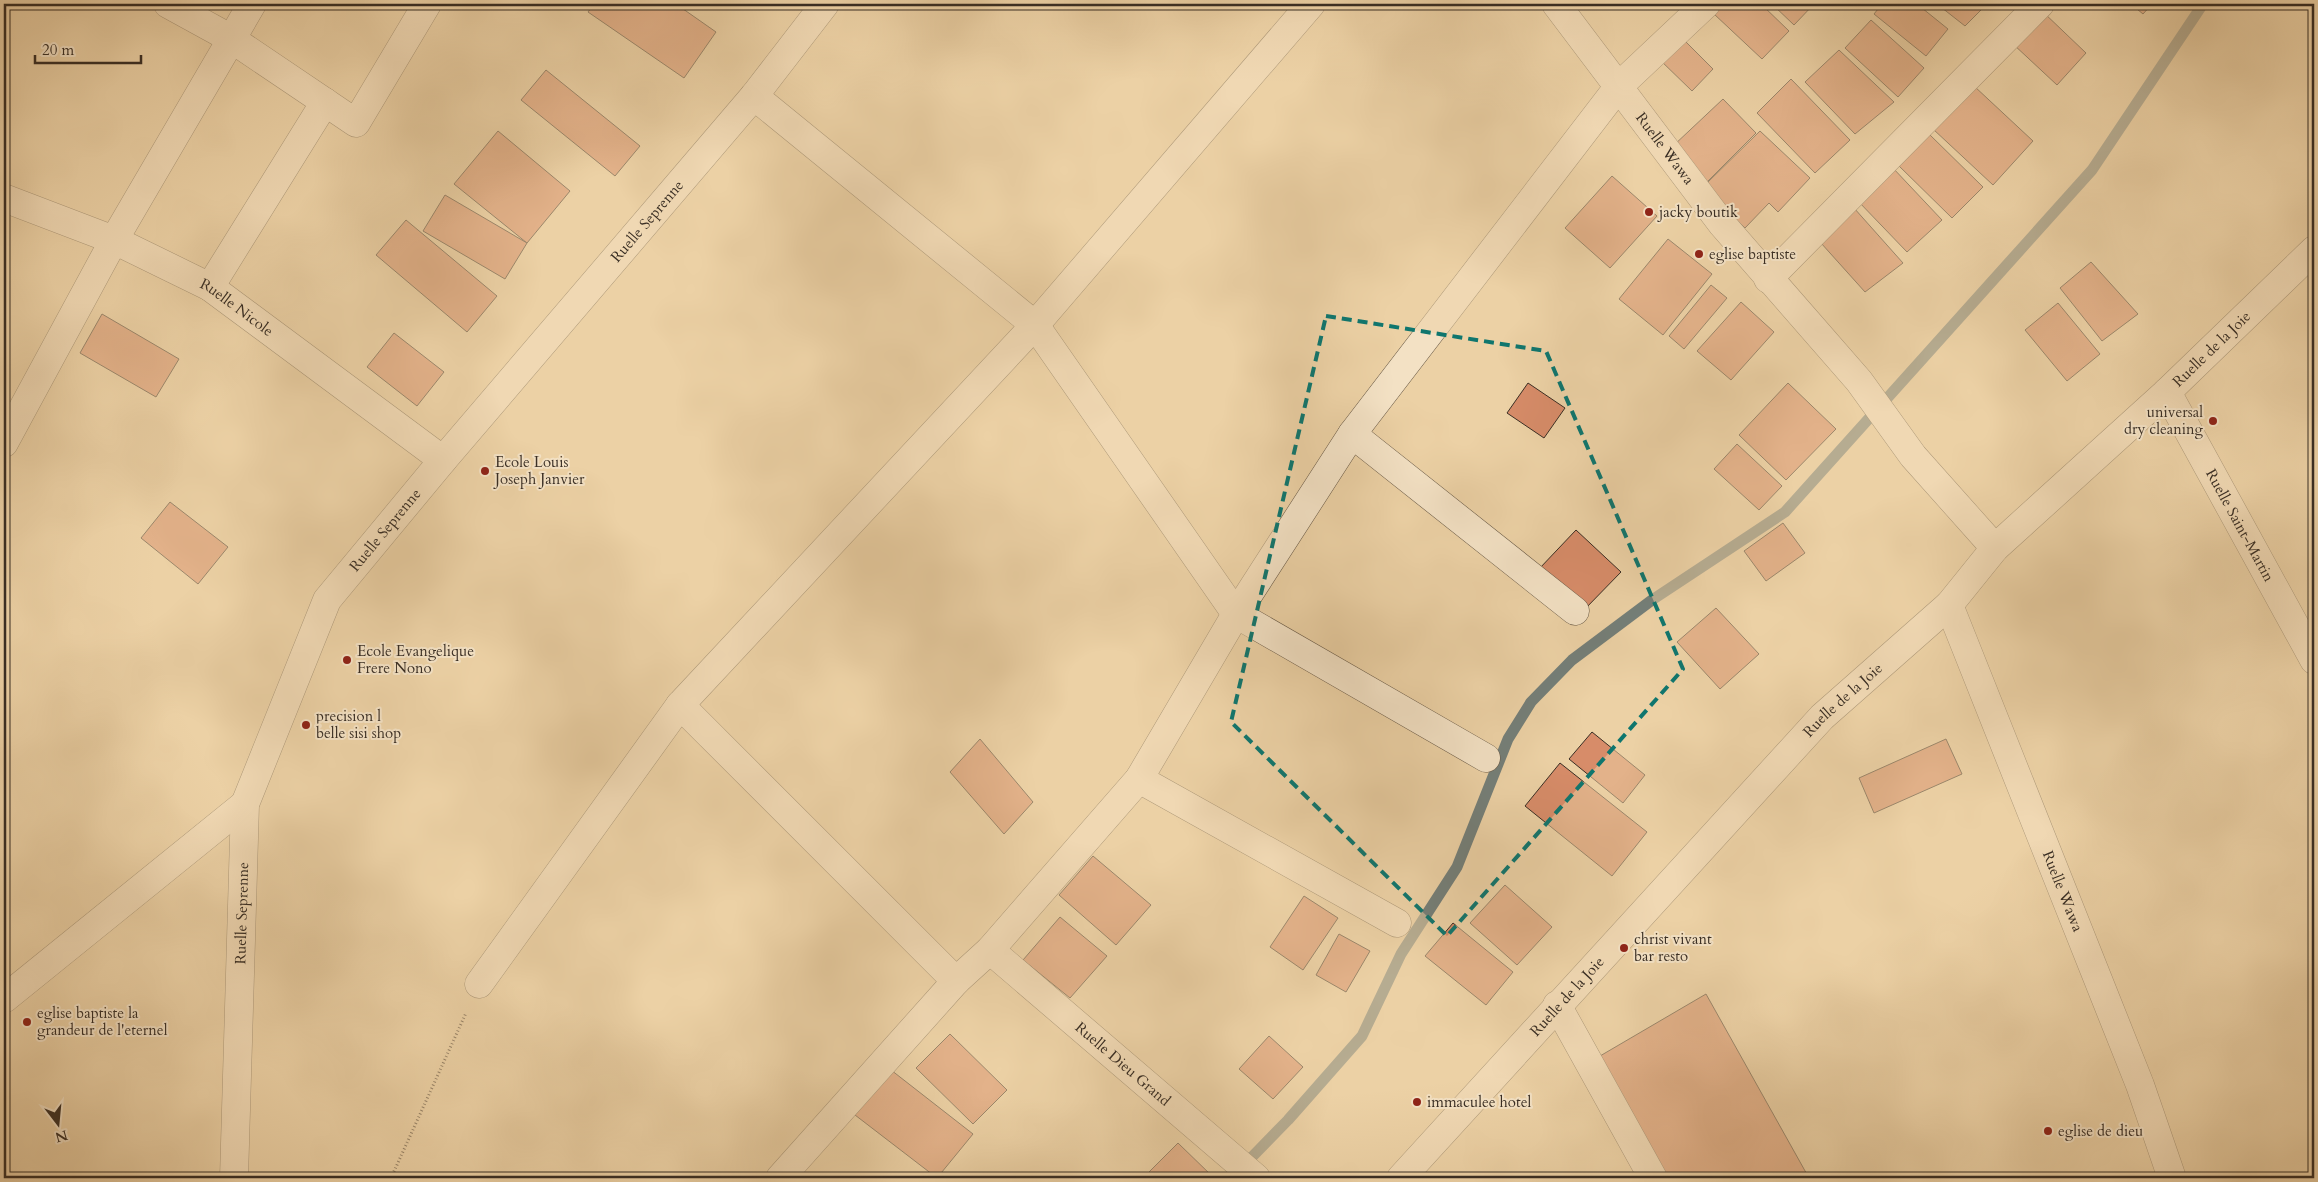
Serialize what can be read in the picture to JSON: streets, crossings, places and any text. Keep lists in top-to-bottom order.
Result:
{
  "streets": {
    "street": [
      "Ruelle Wawa",
      "Ruelle Seprenne",
      "Ruelle Nicole",
      "Ruelle de la Joie",
      "Ruelle Saint-Martin",
      "Ruelle Dieu Grand"
    ]
  },
  "crossings": [
    ["Ruelle Wawa", "Ruelle de la Joie"],
    ["Ruelle Seprenne", "Ruelle Nicole"],
    ["Ruelle de la Joie", "Ruelle Saint-Martin"]
  ],
  "places": [
    "jacky boutik",
    "eglise baptiste",
    "universal dry cleaning",
    "Ecole Louis Joseph Janvier",
    "Ecole Evangelique Frere Nono",
    "precision l belle sisi shop",
    "christ vivant bar resto",
    "eglise baptiste la grandeur de l'eternel",
    "immaculee hotel",
    "eglise de dieu"
  ],
  "scale_bar": "20 m",
  "north": "bottom"
}
